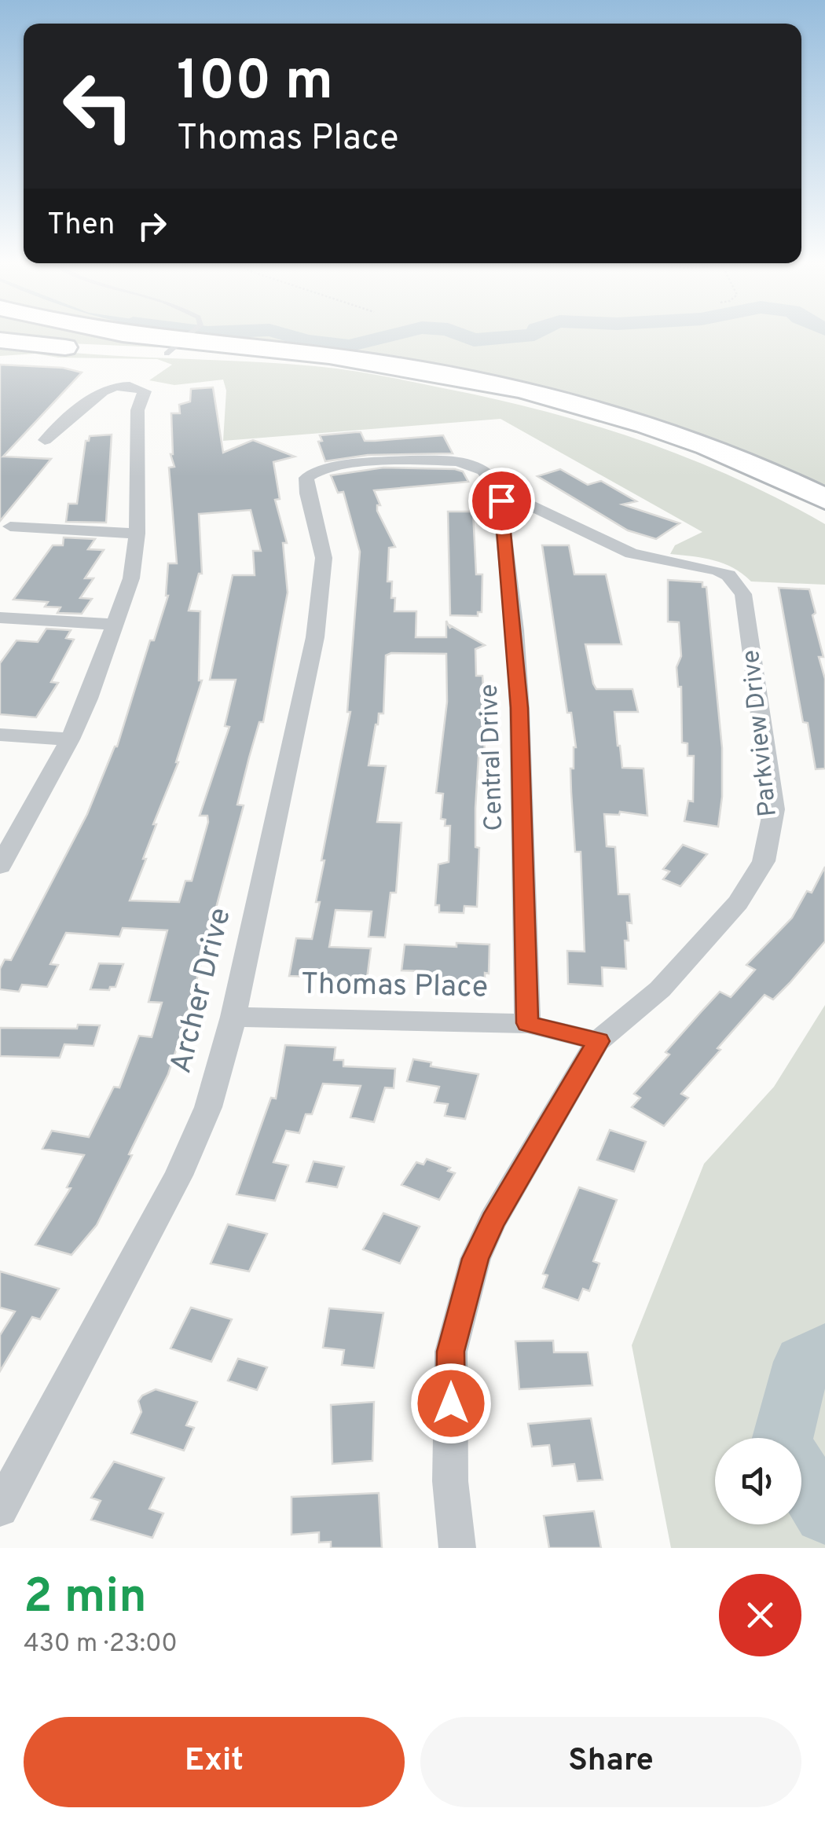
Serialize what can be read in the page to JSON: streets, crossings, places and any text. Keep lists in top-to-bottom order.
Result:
{
  "streets": {
    "street": [
      "Parkview Drive",
      "Central Drive",
      "Thomas Place",
      "Archer Drive"
    ]
  },
  "crossings": [
    ["Parkview Drive", "Central Drive"],
    ["Parkview Drive", "Thomas Place"],
    ["Parkview Drive", "Archer Drive"],
    ["Central Drive", "Thomas Place"],
    ["Thomas Place", "Archer Drive"]
  ],
  "page": {
    "turn": ["100 m", "Thomas Place"],
    "then": "Then",
    "heading": ["2 min", "430 m · 23:00"],
    "buttons": ["Exit", "Share"]
  }
}
